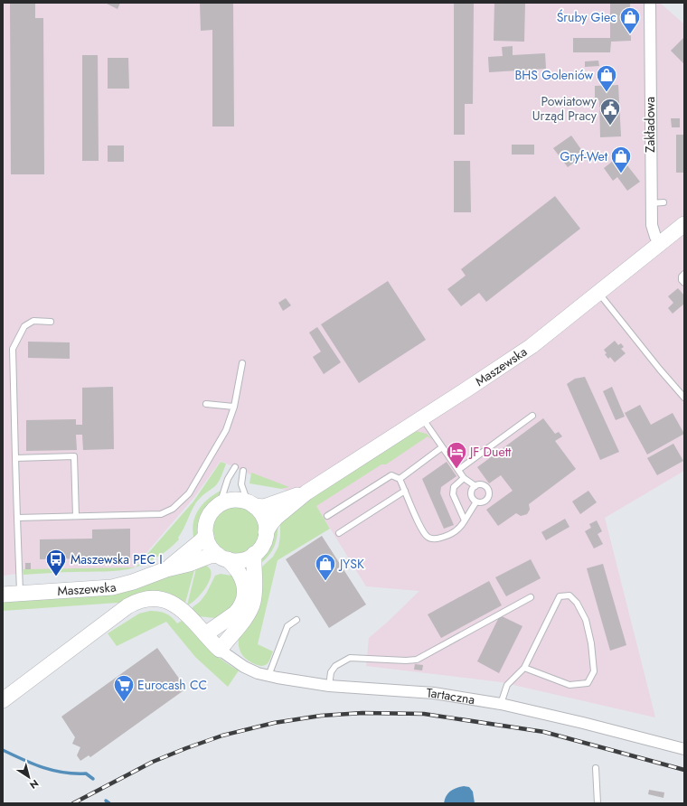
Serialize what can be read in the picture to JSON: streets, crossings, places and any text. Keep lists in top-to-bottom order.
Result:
{
  "streets": {
    "street": ["Zakładowa", "Maszewska", "Tartaczna"]
  },
  "crossings": [
    ["Zakładowa", "Maszewska"]
  ],
  "places": {
    "shop": [
      "Śruby Giec",
      "BHS Goleniów",
      "Gryf-Wet",
      "JYSK"
    ],
    "public building": ["Powiatowy Urząd Pracy"],
    "hotel": ["JF Duett"],
    "bus stop": ["Maszewska PEC I"],
    "supermarket": ["Eurocash CC"]
  },
  "north": "bottom right"
}
